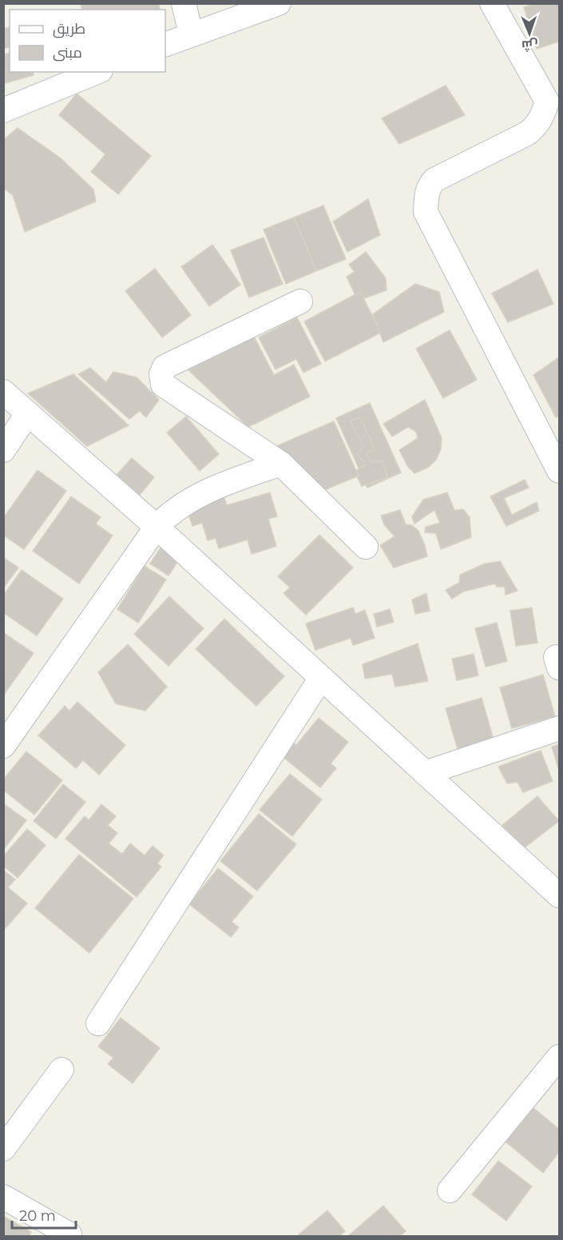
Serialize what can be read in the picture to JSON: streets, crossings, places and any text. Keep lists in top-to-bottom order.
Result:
{
  "legend": ["طريق", "مبنى"],
  "scale_bar": "20 m",
  "north": "bottom"
}
